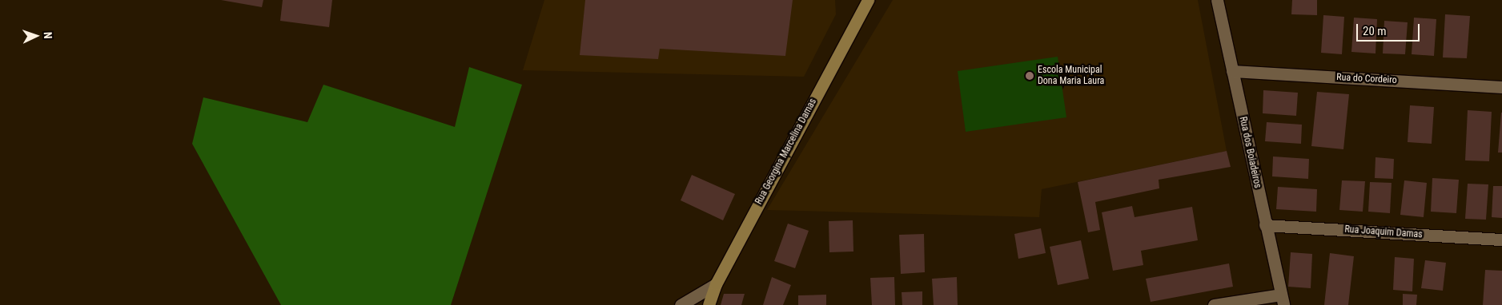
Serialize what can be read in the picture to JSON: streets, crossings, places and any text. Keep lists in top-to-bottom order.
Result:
{
  "streets": {
    "street": [
      "Rua do Cordeiro",
      "Rua Georgina Marcelina Damas",
      "Rua dos Boiadeiros",
      "Rua Joaquim Damas"
    ]
  },
  "crossings": [
    ["Rua do Cordeiro", "Rua dos Boiadeiros"],
    ["Rua dos Boiadeiros", "Rua Joaquim Damas"]
  ],
  "places": ["Escola Municipal Dona Maria Laura"],
  "scale_bar": "20 m",
  "north": "right"
}
